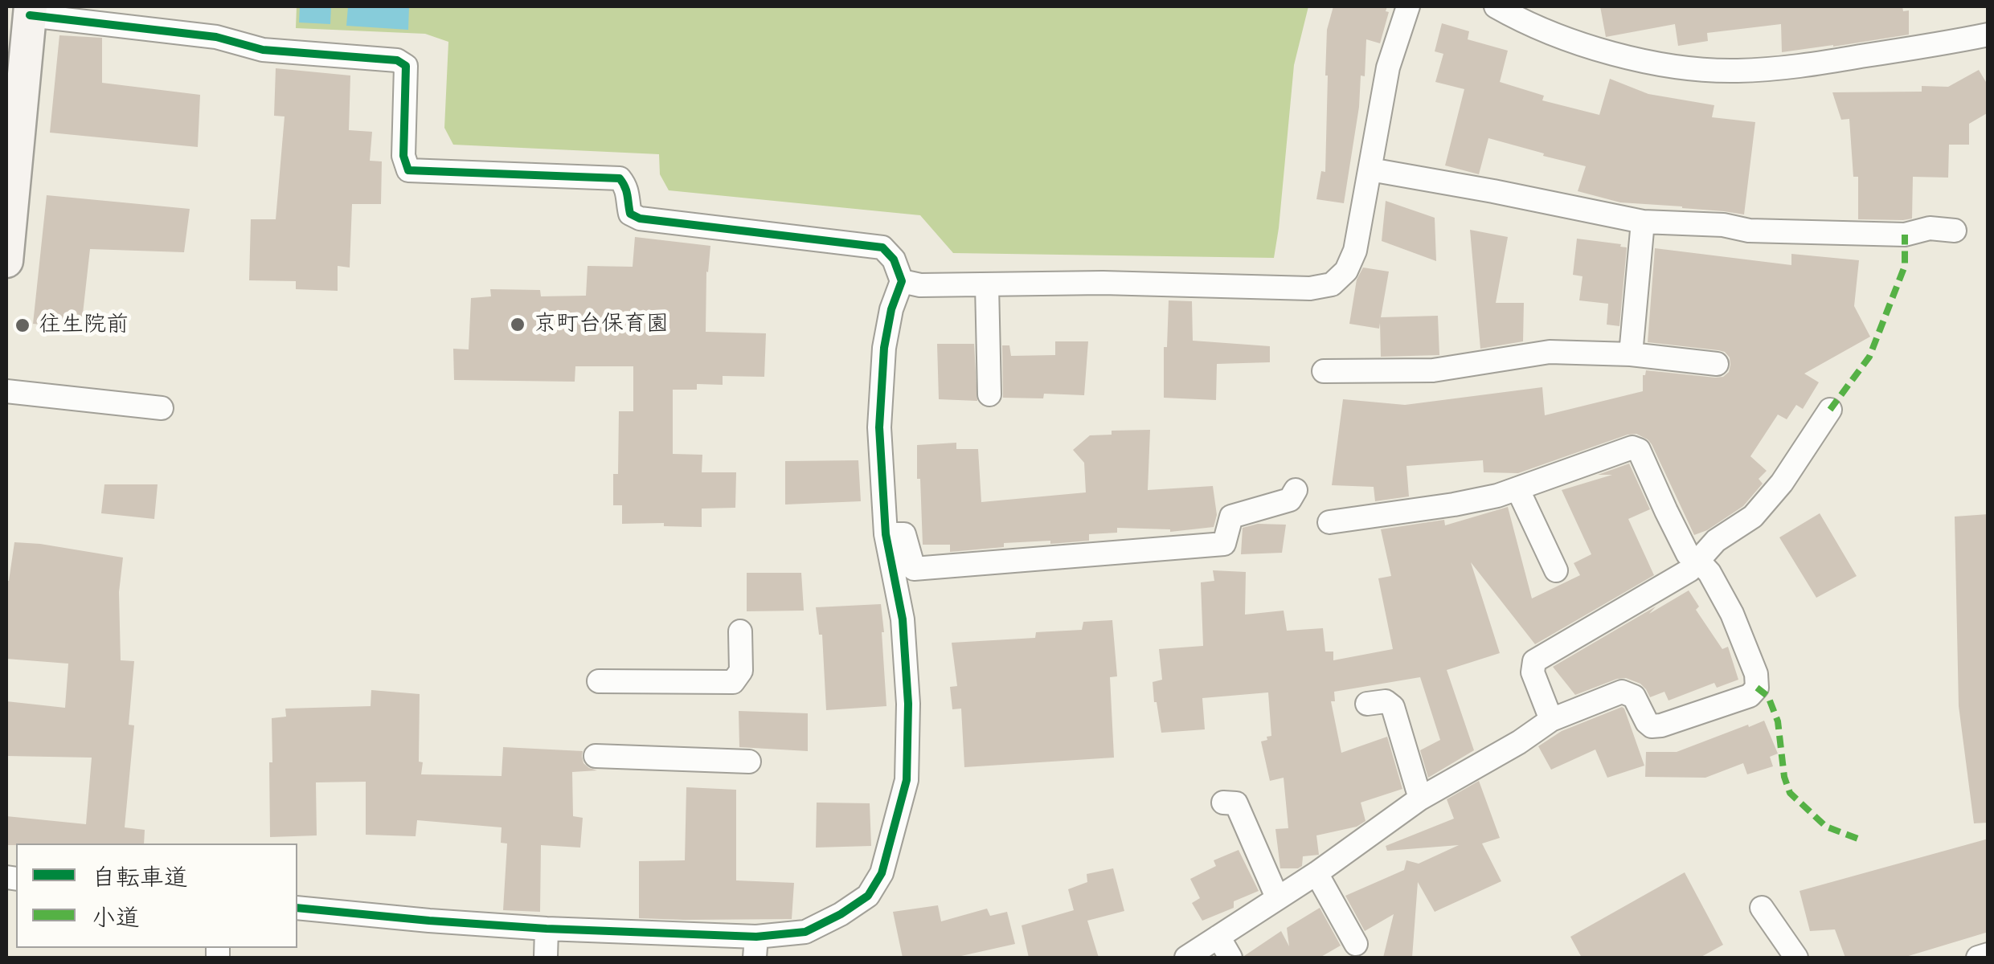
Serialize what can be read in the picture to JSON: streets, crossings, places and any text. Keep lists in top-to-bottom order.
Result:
{
  "places": ["京町台保育園", "往生院前"],
  "legend": ["自転車道", "小道"]
}
